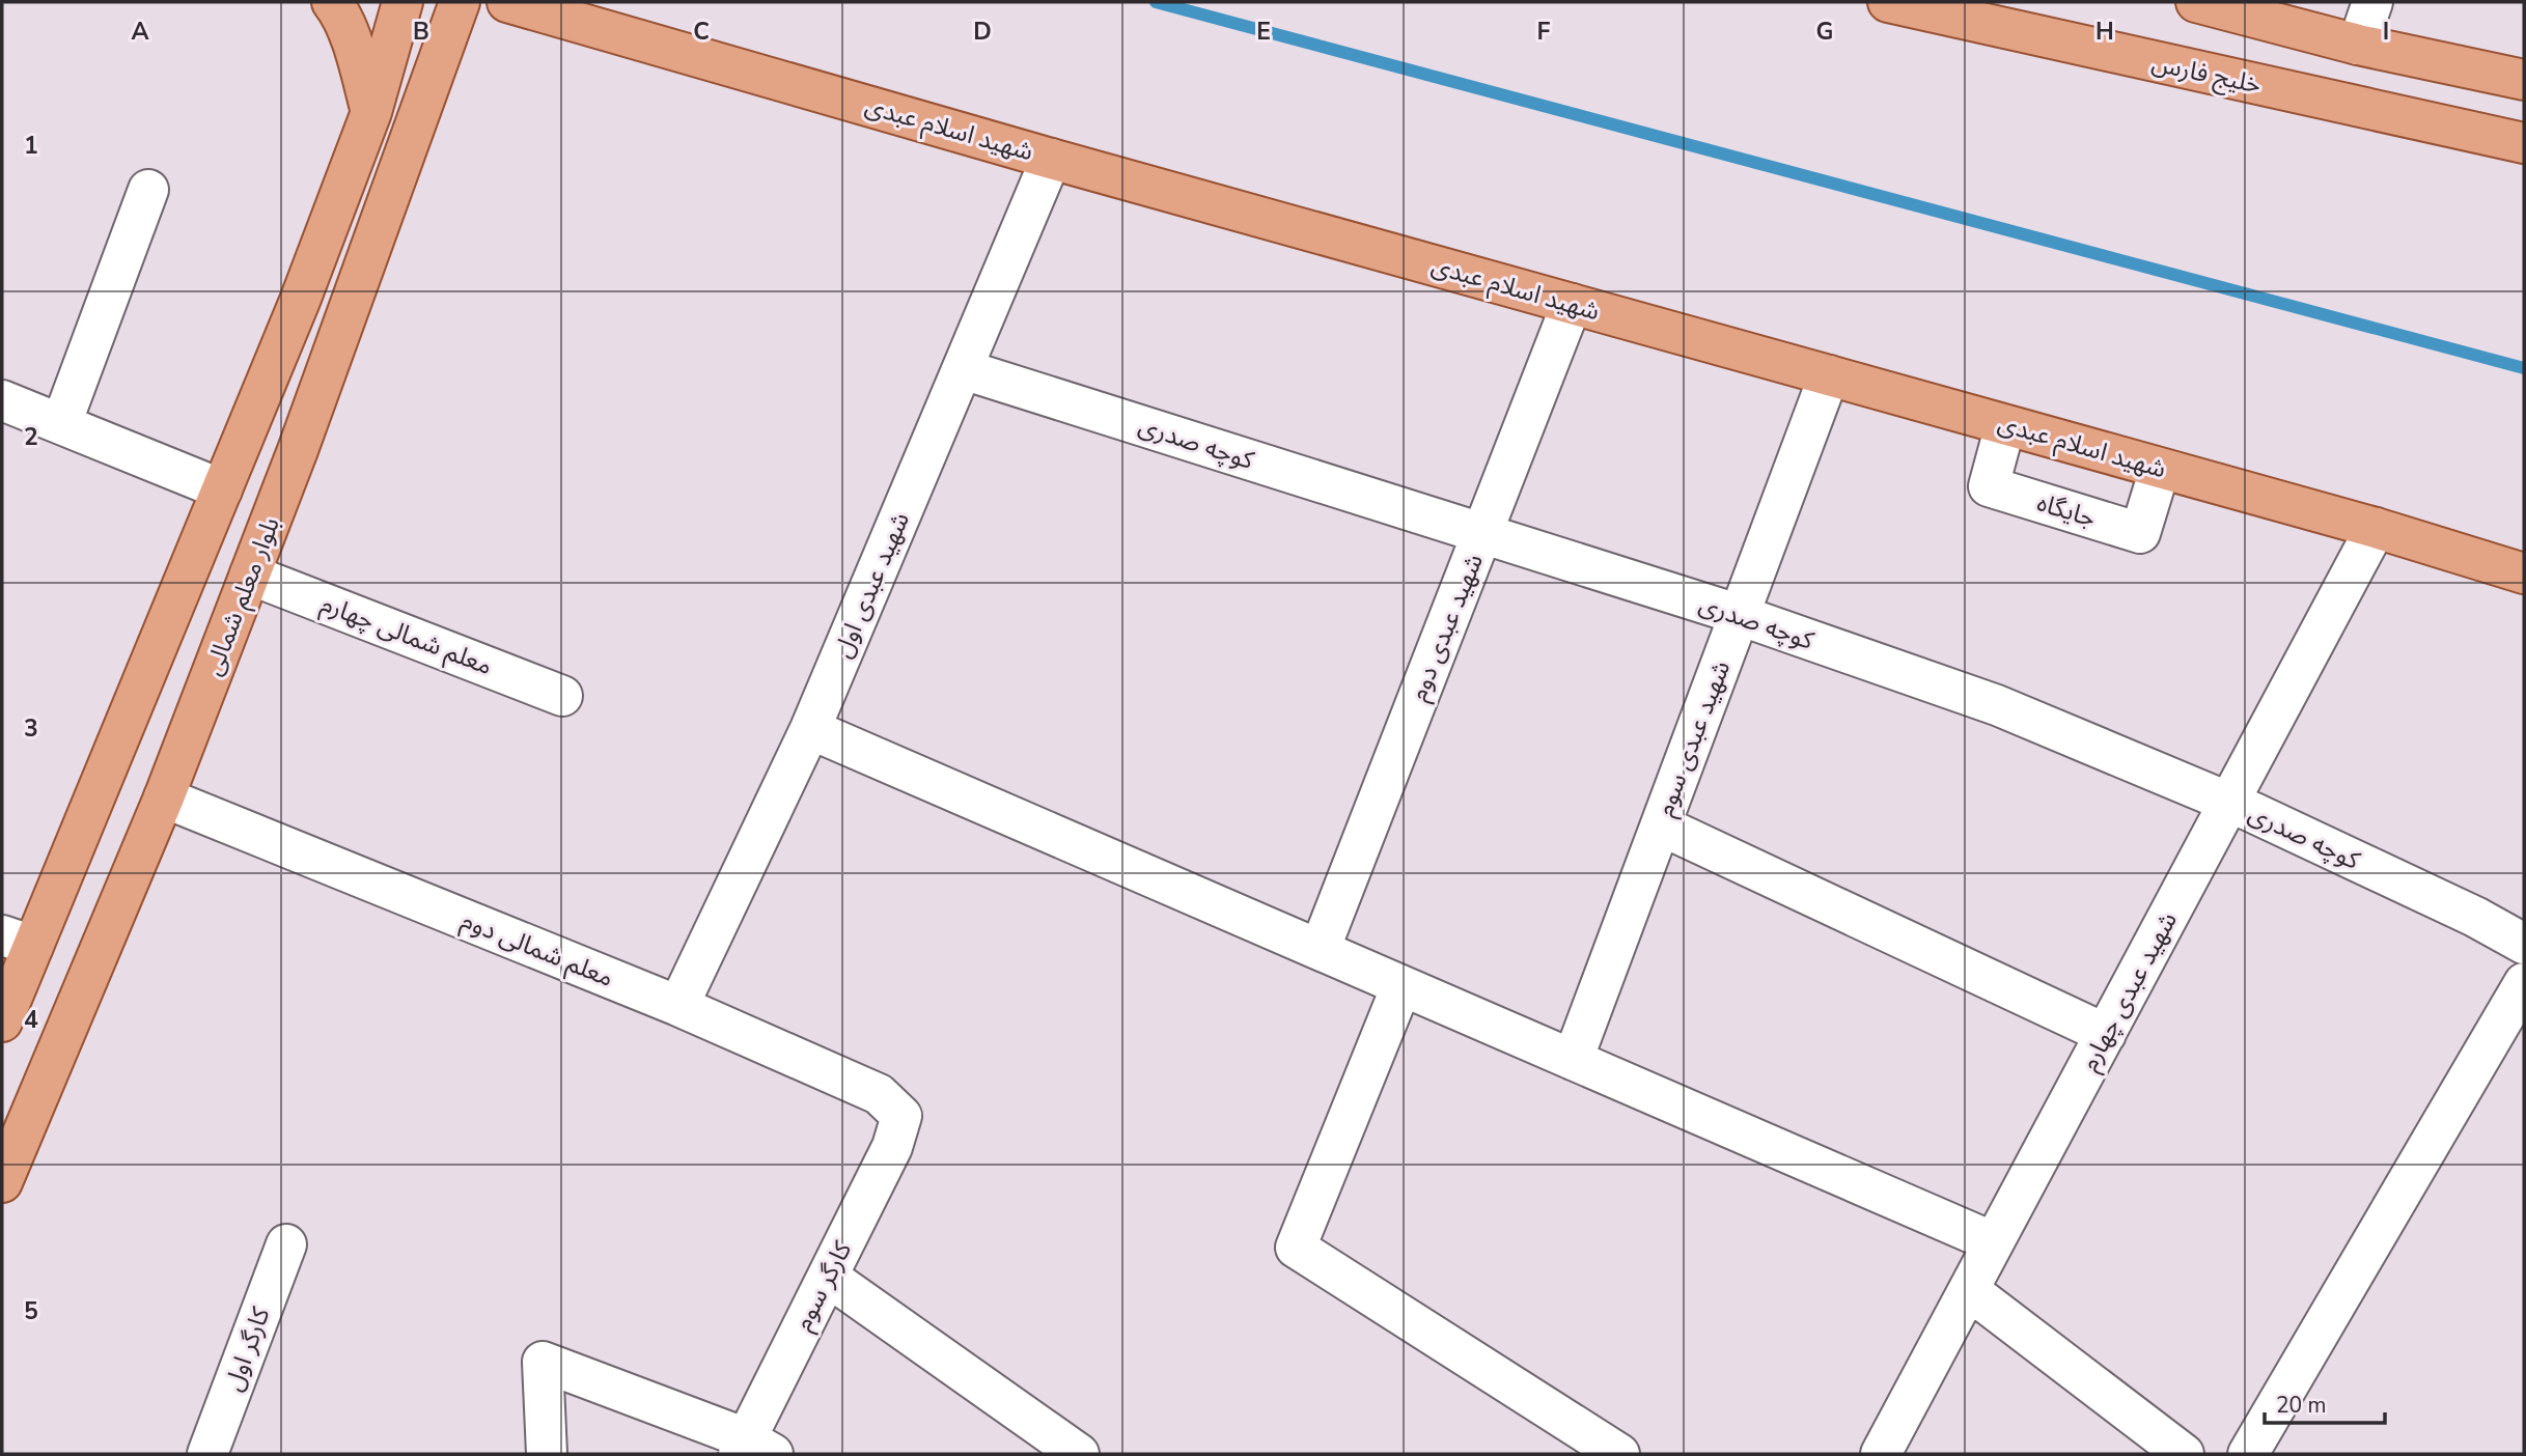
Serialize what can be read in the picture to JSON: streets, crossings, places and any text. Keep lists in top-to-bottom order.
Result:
{
  "streets": {
    "main road": ["خلیج فارس", "شهید اسلام عبدی", "بلوار معلم شمالی"],
    "street": [
      "کوچه صدری",
      "جایگاه",
      "شهید عبدی اول",
      "شهید عبدی دوم",
      "معلم شمالی چهارم",
      "شهید عبدی سوم",
      "معلم شمالی دوم",
      "شهید عبدی چهارم",
      "کارگر سوم",
      "کارگر اول"
    ]
  },
  "crossings": [
    ["شهید اسلام عبدی", "جایگاه"],
    ["شهید اسلام عبدی", "شهید عبدی اول"],
    ["شهید اسلام عبدی", "شهید عبدی دوم"],
    ["شهید اسلام عبدی", "شهید عبدی سوم"],
    ["شهید اسلام عبدی", "شهید عبدی چهارم"],
    ["کوچه صدری", "شهید عبدی اول"],
    ["کوچه صدری", "شهید عبدی دوم"],
    ["کوچه صدری", "شهید عبدی سوم"],
    ["کوچه صدری", "شهید عبدی چهارم"],
    ["شهید عبدی اول", "معلم شمالی دوم"],
    ["بلوار معلم شمالی", "معلم شمالی چهارم"],
    ["بلوار معلم شمالی", "معلم شمالی دوم"],
    ["معلم شمالی دوم", "کارگر سوم"]
  ],
  "scale_bar": "20 m",
  "grid": {
    "columns": [
      "A",
      "B",
      "C",
      "D",
      "E",
      "F",
      "G",
      "H",
      "I"
    ],
    "rows": [
      "1",
      "2",
      "3",
      "4",
      "5"
    ]
  }
}
